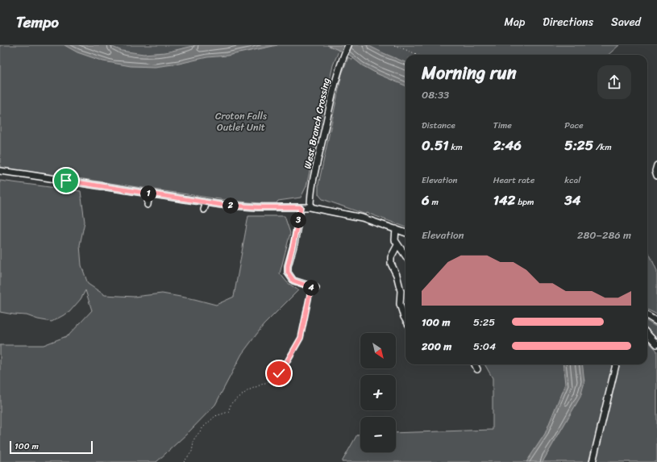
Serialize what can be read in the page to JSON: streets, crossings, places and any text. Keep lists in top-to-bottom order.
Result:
{
  "streets": {
    "street": ["West Branch Crossing"]
  },
  "parks": ["Croton Falls Outlet Unit"],
  "scale_bar": "100 m",
  "north": "bottom right",
  "page": {
    "header": "Tempo",
    "nav": ["Map", "Directions", "Saved"],
    "heading": ["Morning run", "08:33"],
    "stats": [
      ["Distance", "0.51 km"],
      ["Time", "2:46"],
      ["Pace", "5:25 /km"],
      ["Elevation", "6 m"],
      ["Heart rate", "142 bpm"],
      ["kcal", "34"]
    ],
    "pins": [
      "1",
      "2",
      "3",
      "4"
    ],
    "chart": ["Elevation", "280–286 m"],
    "list": [
      {
        "name": "100 m",
        "note": "5:25"
      },
      {
        "name": "200 m",
        "note": "5:04"
      }
    ],
    "map_buttons": ["+", "−"],
    "scale": "100 m"
  }
}
